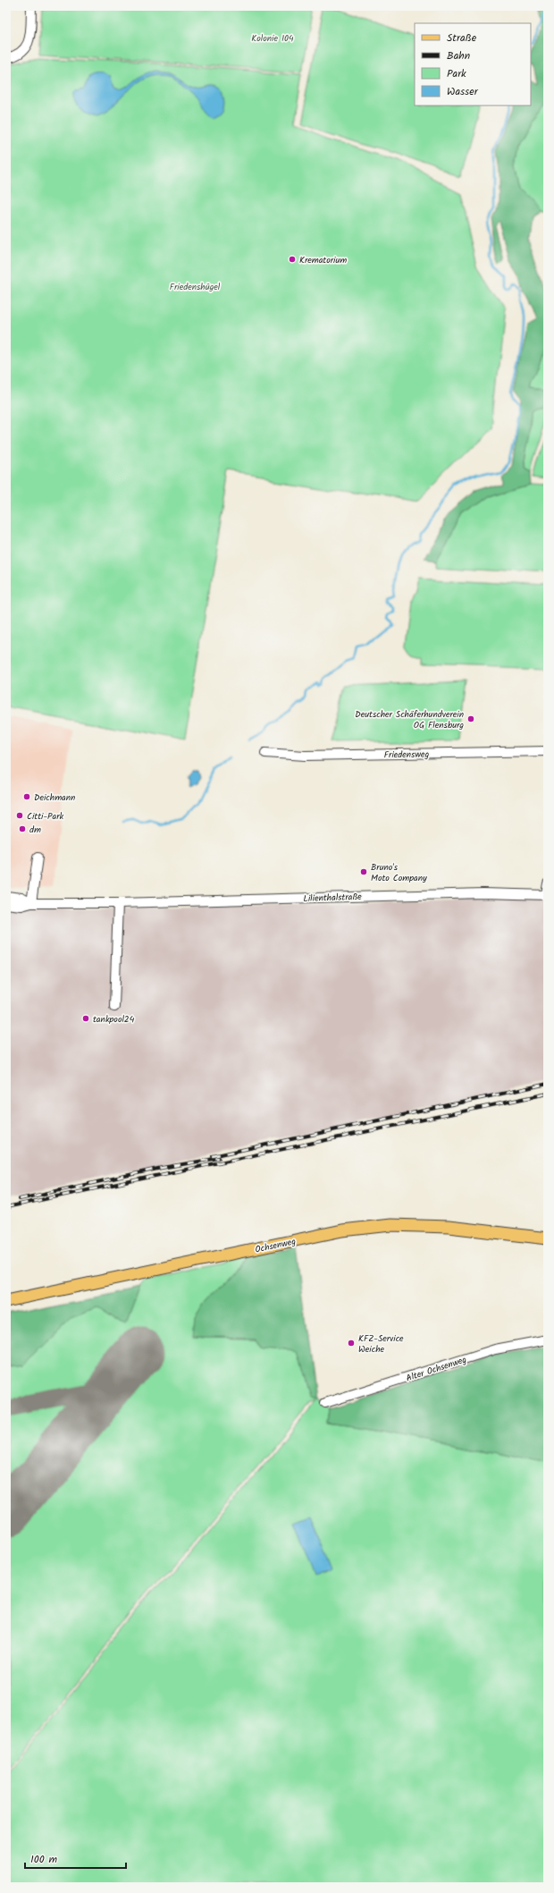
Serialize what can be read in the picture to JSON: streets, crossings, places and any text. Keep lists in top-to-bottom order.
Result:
{
  "streets": {
    "main road": ["Ochsenweg"],
    "street": ["Friedensweg", "Lilienthalstraße", "Alter Ochsenweg"]
  },
  "parks": ["Kolonie 104", "Friedenshügel"],
  "places": [
    "Krematorium",
    "Deutscher Schäferhundverein OG Flensburg",
    "Deichmann",
    "Citti-Park",
    "dm",
    "Bruno's Moto Company",
    "tankpool24",
    "KFZ-Service Weiche"
  ],
  "legend": [
    "Straße",
    "Bahn",
    "Park",
    "Wasser"
  ],
  "scale_bar": "100 m"
}
